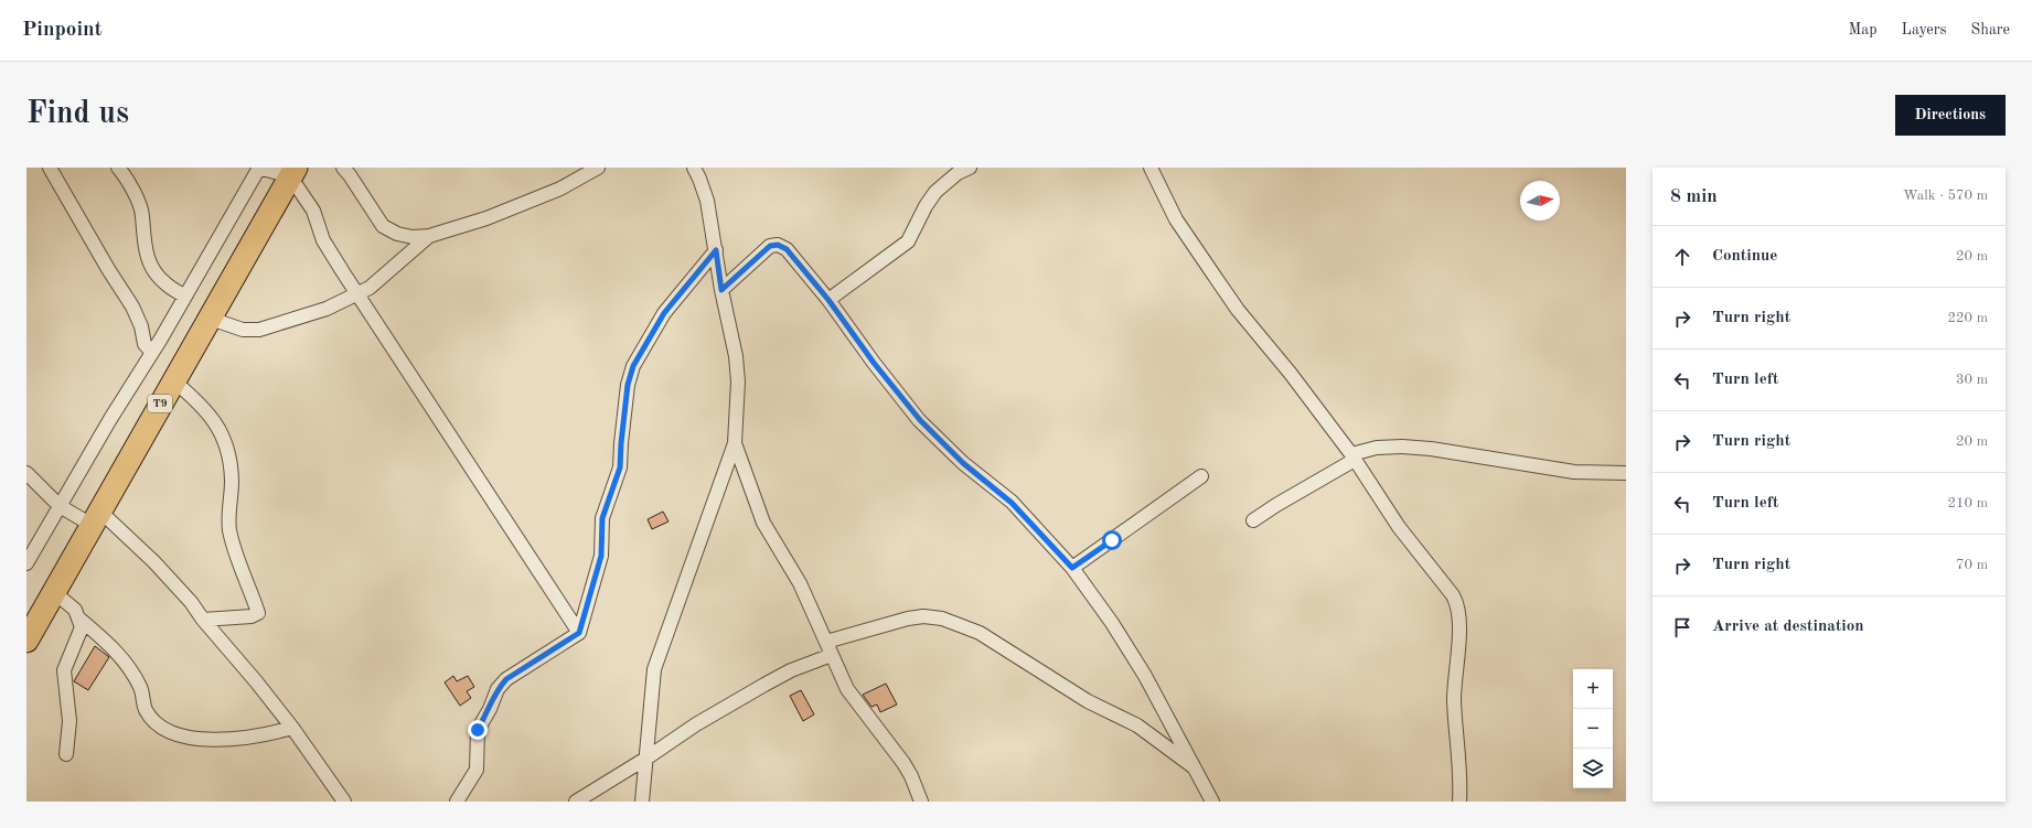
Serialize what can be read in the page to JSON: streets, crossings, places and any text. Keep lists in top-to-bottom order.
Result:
{
  "streets": {
    "highway": ["T9"]
  },
  "north": "right",
  "page": {
    "header": "Pinpoint",
    "nav": ["Map", "Layers", "Share"],
    "buttons": "Directions",
    "title": "Find us",
    "heading": ["8 min", "Walk · 570 m"],
    "list": [
      ["Continue", "20 m"],
      ["Turn right", "220 m"],
      ["Turn left", "30 m"],
      ["Turn right", "20 m"],
      ["Turn left", "210 m"],
      ["Turn right", "70 m"],
      "Arrive at destination"
    ],
    "map_buttons": ["+", "−"]
  }
}
